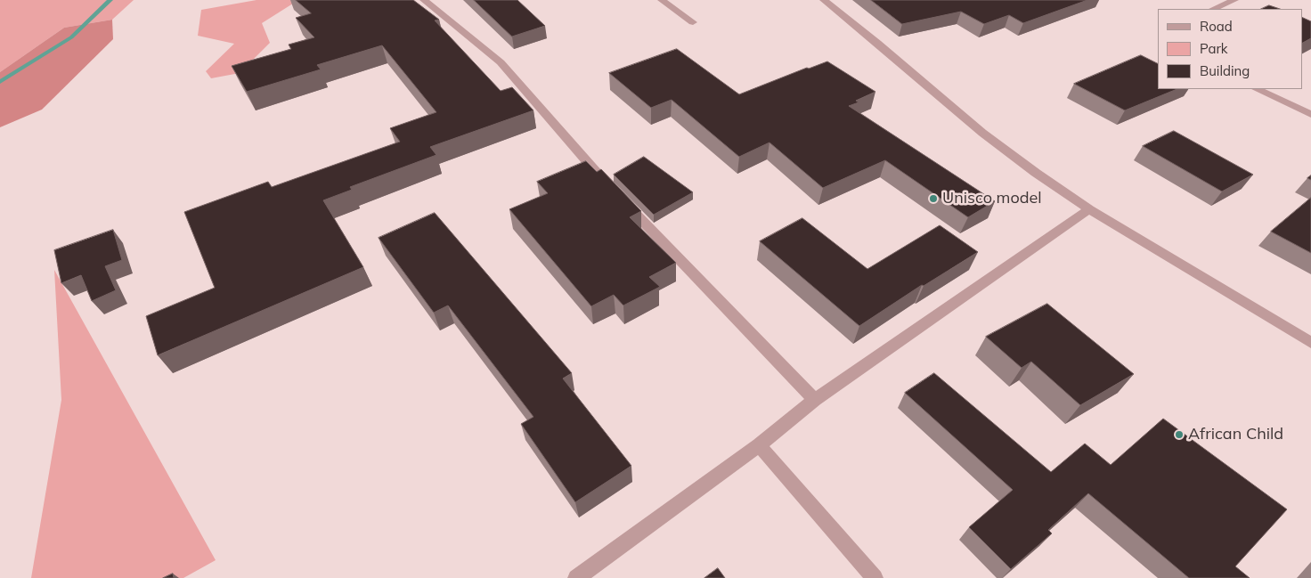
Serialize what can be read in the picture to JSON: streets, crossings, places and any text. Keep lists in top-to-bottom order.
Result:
{
  "places": ["Unisco model", "African Child"],
  "legend": ["Road", "Park", "Building"]
}
